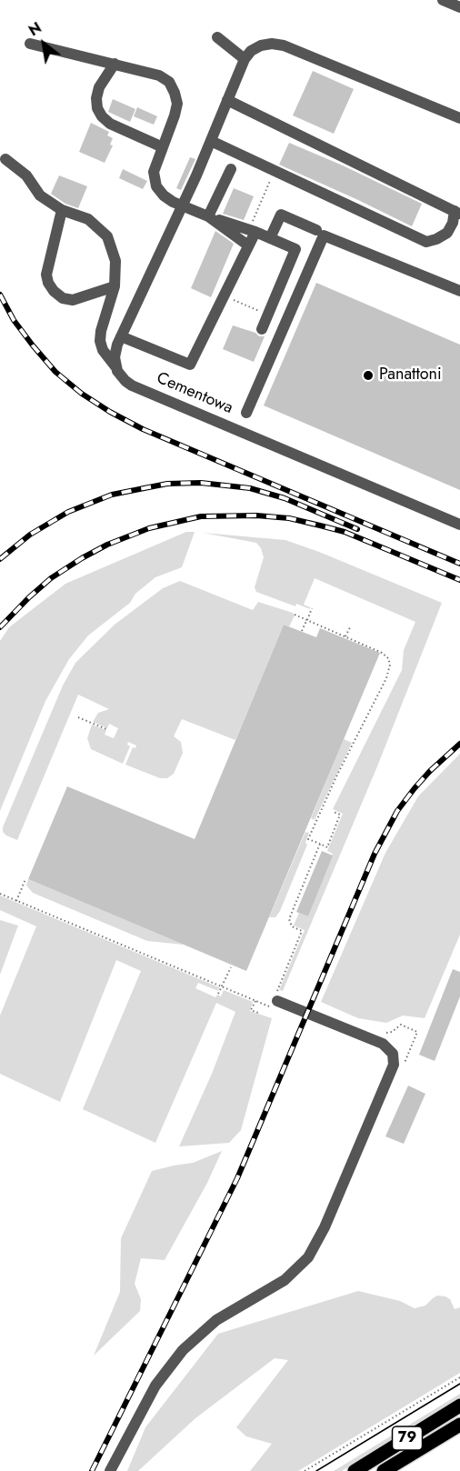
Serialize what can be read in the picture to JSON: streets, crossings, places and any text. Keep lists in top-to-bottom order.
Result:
{
  "streets": {
    "main road": ["79"],
    "lane": ["Cementowa"]
  },
  "places": ["Panattoni"],
  "north": "top left"
}
